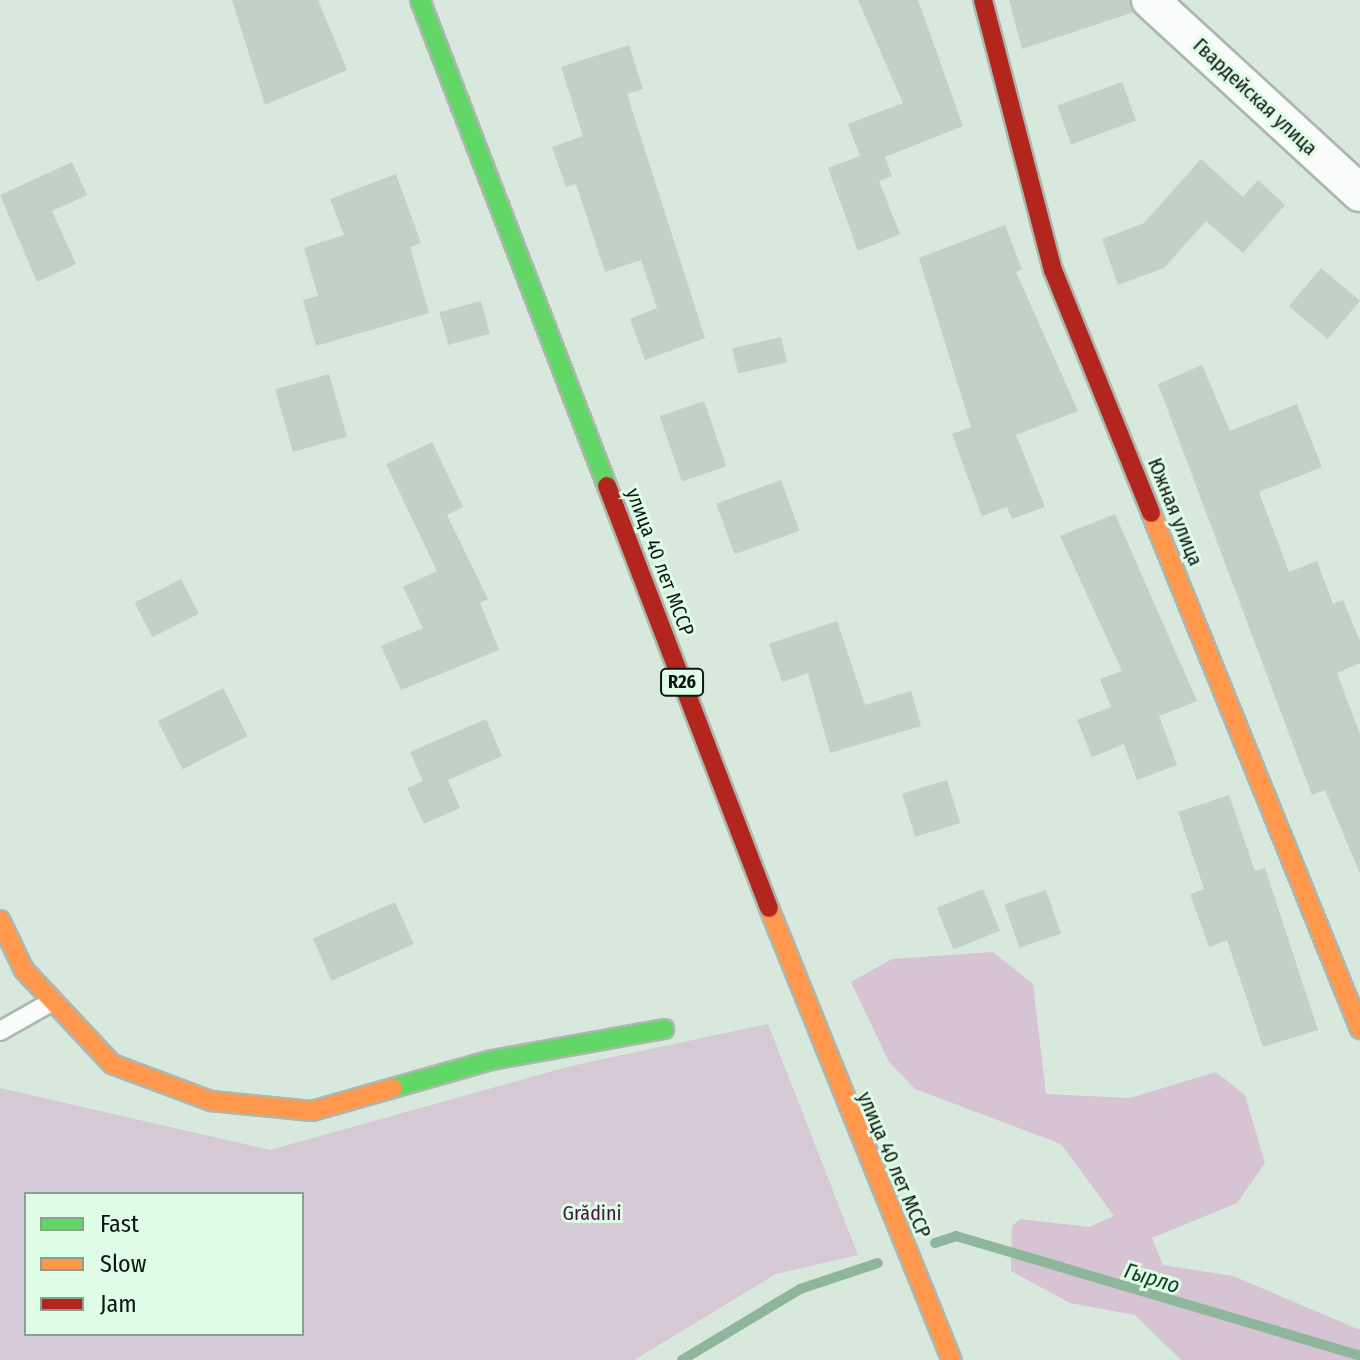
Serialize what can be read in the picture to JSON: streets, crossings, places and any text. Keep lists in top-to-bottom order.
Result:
{
  "streets": {
    "street": [
      "Гвардейская улица",
      "Южная улица",
      "улица 40 лет МССР",
      "R26"
    ]
  },
  "water": ["Гырло"],
  "parks": ["Grădini"],
  "legend": ["Fast", "Slow", "Jam"]
}
